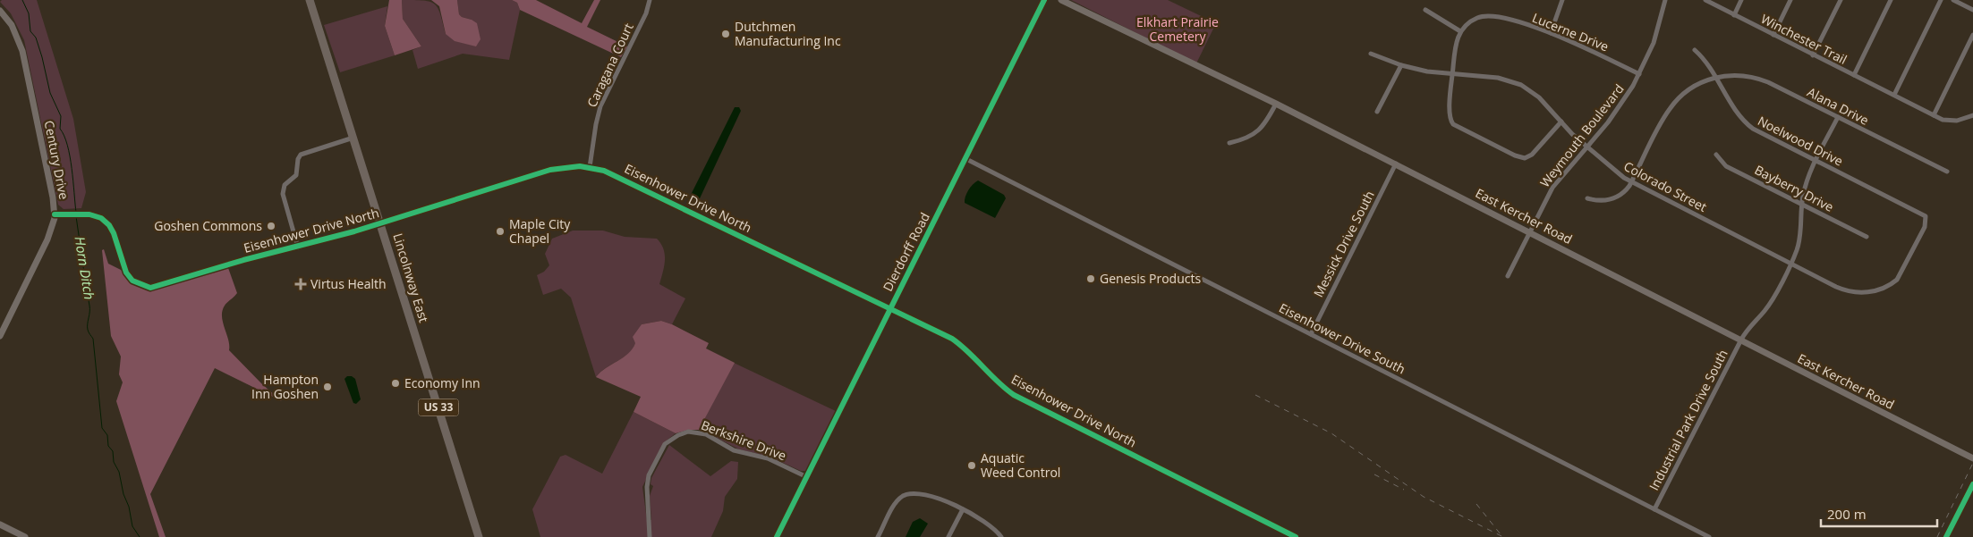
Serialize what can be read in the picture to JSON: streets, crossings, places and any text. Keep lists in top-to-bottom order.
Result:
{
  "streets": {
    "highway": ["Lincolnway East", "US 33"],
    "street": [
      "Lucerne Drive",
      "Winchester Trail",
      "Caragana Court",
      "Alana Drive",
      "Weymouth Boulevard",
      "Noelwood Drive",
      "Century Drive",
      "Colorado Street",
      "Bayberry Drive",
      "Eisenhower Drive North",
      "East Kercher Road",
      "Messick Drive South",
      "Dierdorff Road",
      "Eisenhower Drive South",
      "Industrial Park Drive South",
      "Berkshire Drive"
    ]
  },
  "crossings": [
    ["Lucerne Drive", "Weymouth Boulevard"],
    ["Caragana Court", "Eisenhower Drive North"],
    ["Alana Drive", "Noelwood Drive"],
    ["Alana Drive", "Industrial Park Drive South"],
    ["Weymouth Boulevard", "Colorado Street"],
    ["Weymouth Boulevard", "East Kercher Road"],
    ["Noelwood Drive", "Colorado Street"],
    ["Noelwood Drive", "Industrial Park Drive South"],
    ["Century Drive", "Eisenhower Drive North"],
    ["Colorado Street", "Industrial Park Drive South"],
    ["Bayberry Drive", "Industrial Park Drive South"],
    ["Eisenhower Drive North", "Dierdorff Road"],
    ["Eisenhower Drive North", "Lincolnway East"],
    ["East Kercher Road", "Messick Drive South"],
    ["East Kercher Road", "Industrial Park Drive South"],
    ["Messick Drive South", "Eisenhower Drive South"],
    ["Dierdorff Road", "Eisenhower Drive South"],
    ["Dierdorff Road", "Berkshire Drive"],
    ["Eisenhower Drive South", "Industrial Park Drive South"]
  ],
  "water": ["Horn Ditch"],
  "parks": ["Elkhart Prairie Cemetery"],
  "places": {
    "other": [
      "Dutchmen Manufacturing Inc",
      "Goshen Commons",
      "Maple City Chapel",
      "Genesis Products",
      "Economy Inn",
      "Hampton Inn Goshen",
      "Aquatic Weed Control"
    ],
    "health": ["Virtus Health"]
  },
  "scale_bar": "200 m"
}
